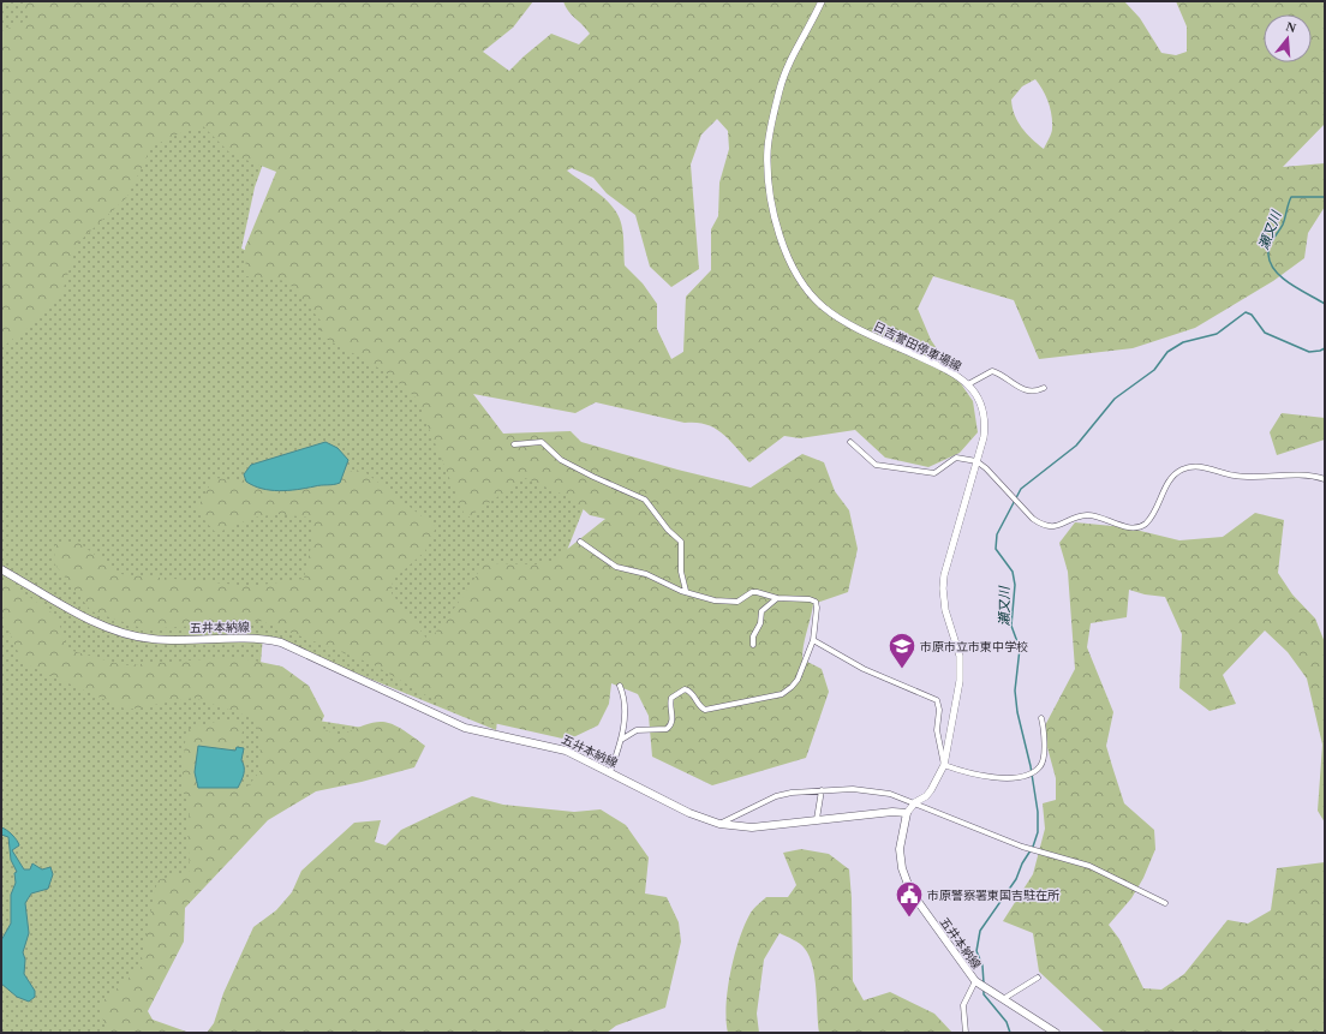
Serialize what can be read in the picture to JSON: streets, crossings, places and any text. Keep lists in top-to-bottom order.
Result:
{
  "streets": {
    "main road": ["日吉誉田停車場線", "五井本納線"]
  },
  "crossings": [
    ["日吉誉田停車場線", "五井本納線"]
  ],
  "water": ["瀬又川"],
  "places": {
    "school or university": ["市原市立市東中学校"],
    "public building": ["市原警察署東国吉駐在所"]
  },
  "north": "top"
}
